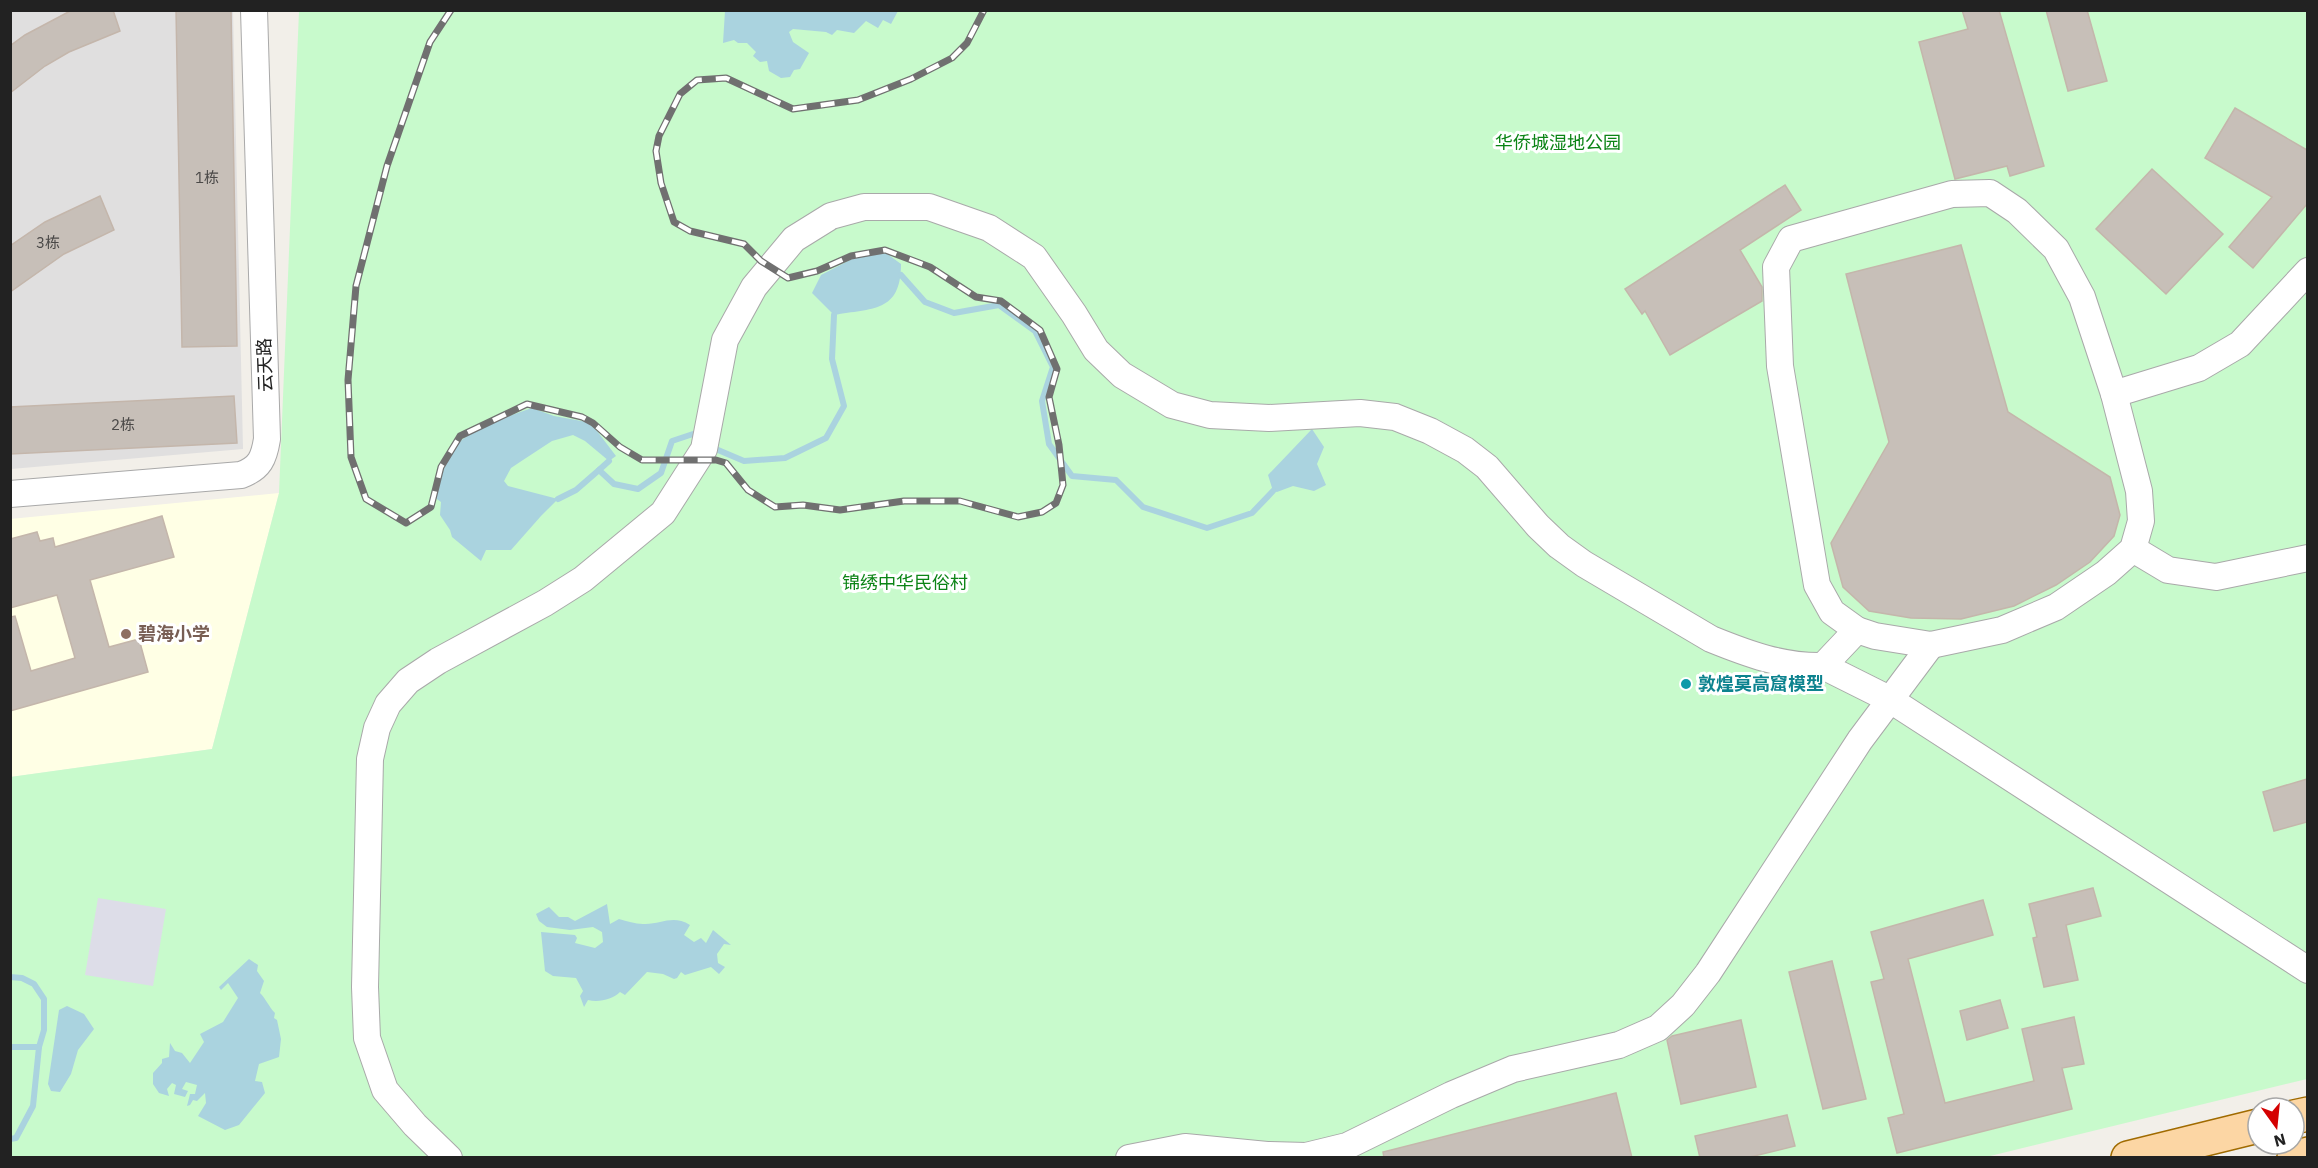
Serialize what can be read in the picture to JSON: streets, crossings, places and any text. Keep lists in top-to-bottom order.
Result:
{
  "streets": {
    "street": ["云天路"]
  },
  "parks": ["华侨城湿地公园", "锦绣中华民俗村"],
  "places": ["碧海小学", "敦煌莫高窟模型"],
  "house_numbers": ["1栋", "3栋", "2栋"],
  "north": "bottom"
}
